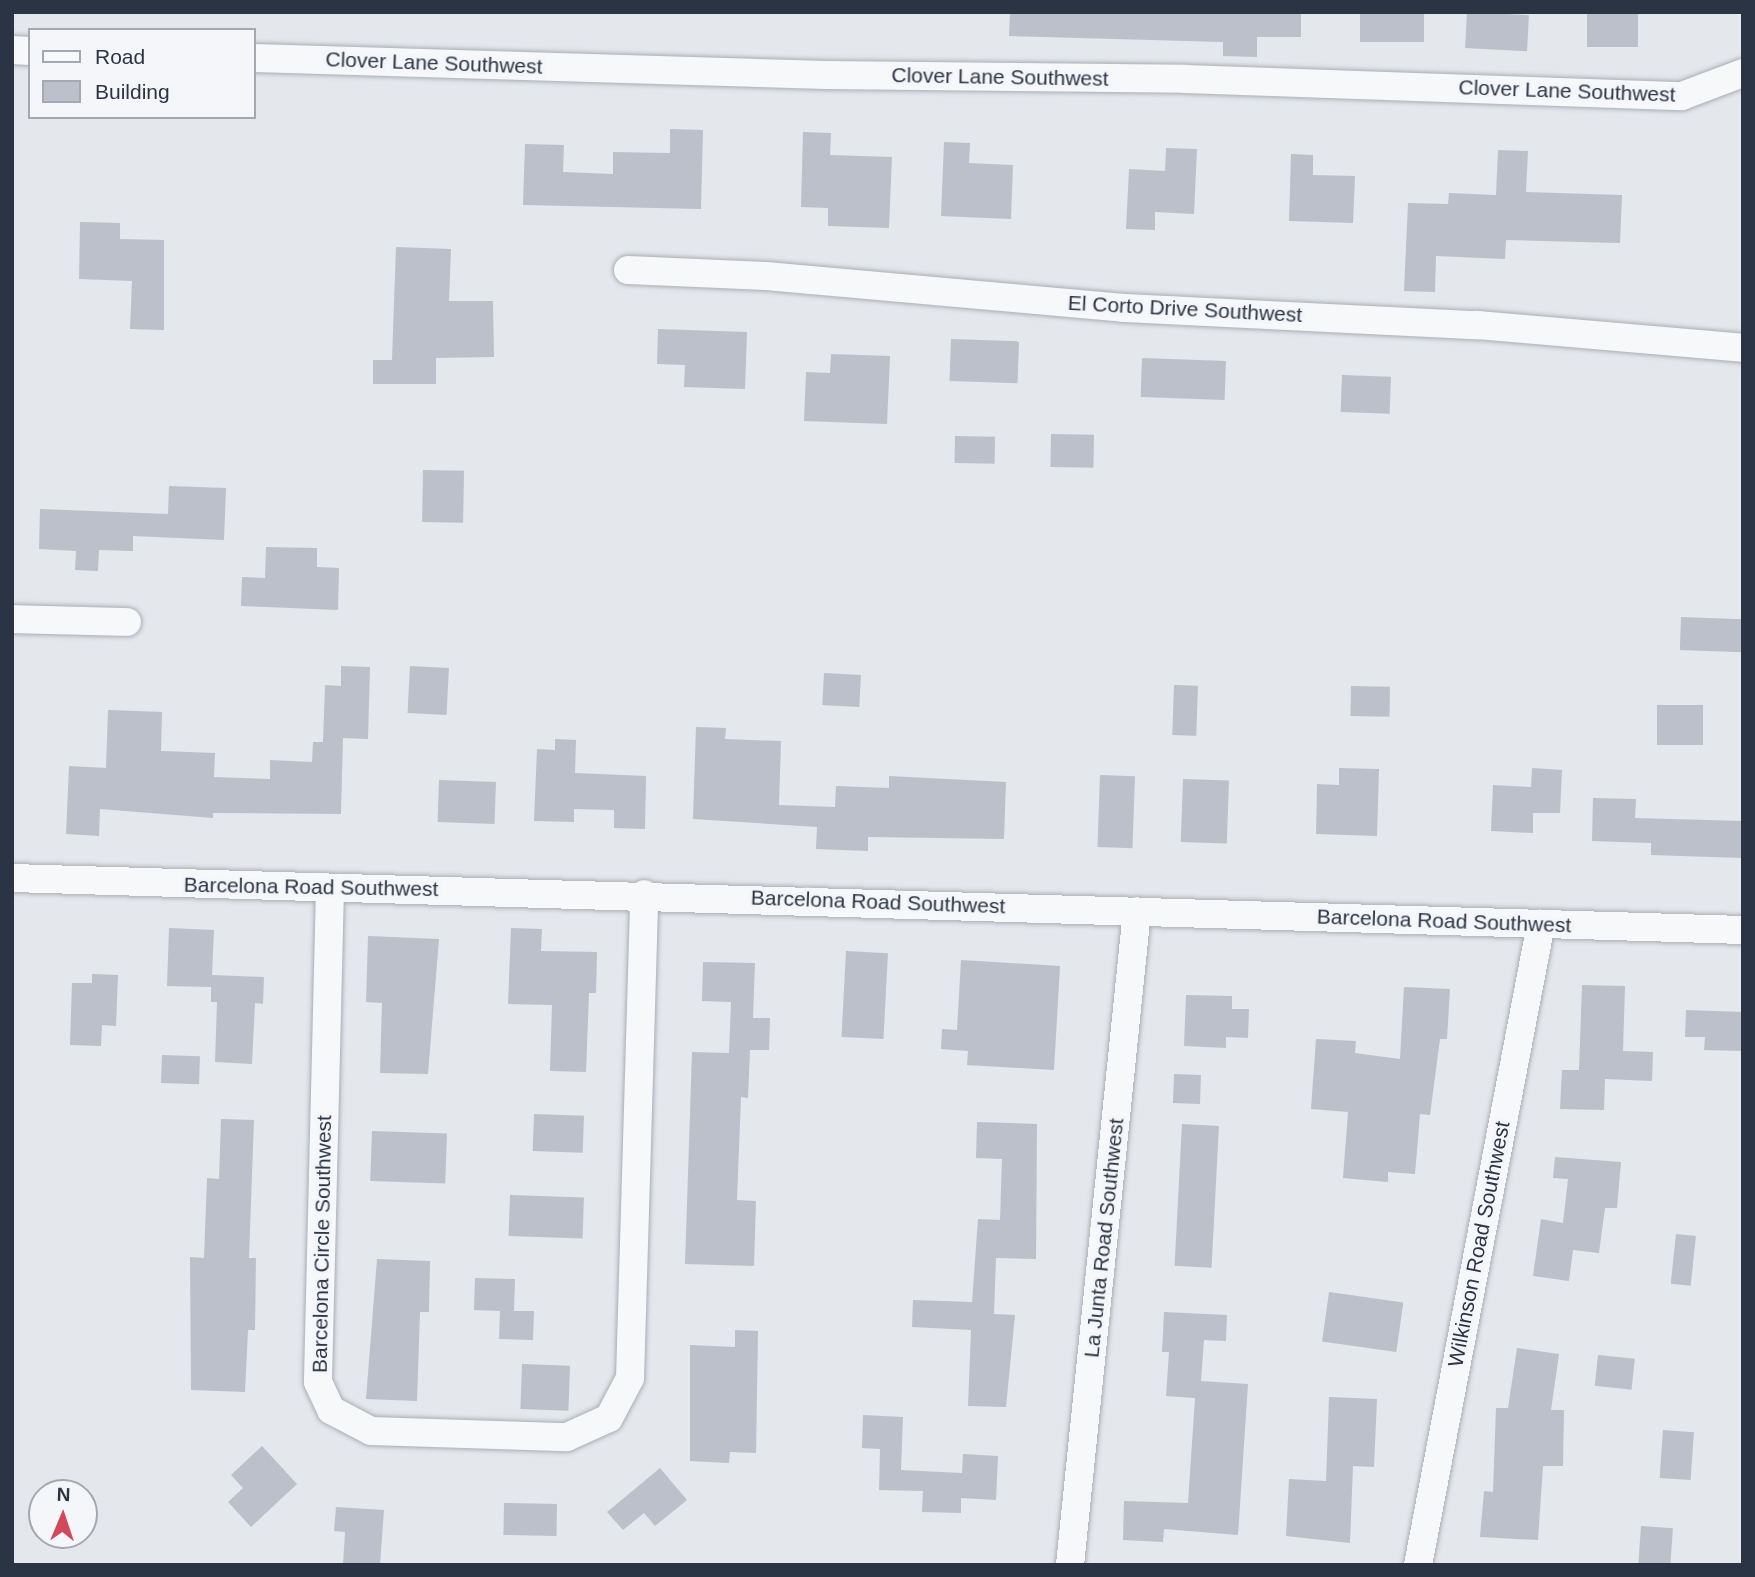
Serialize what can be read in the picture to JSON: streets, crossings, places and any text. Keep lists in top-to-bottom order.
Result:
{
  "streets": {
    "street": [
      "Clover Lane Southwest",
      "El Corto Drive Southwest",
      "Barcelona Road Southwest",
      "La Junta Road Southwest",
      "Barcelona Circle Southwest",
      "Wilkinson Road Southwest"
    ]
  },
  "crossings": [
    ["Barcelona Road Southwest", "La Junta Road Southwest"],
    ["Barcelona Road Southwest", "Barcelona Circle Southwest"],
    ["Barcelona Road Southwest", "Wilkinson Road Southwest"]
  ],
  "legend": ["Road", "Building"],
  "north": "top"
}
